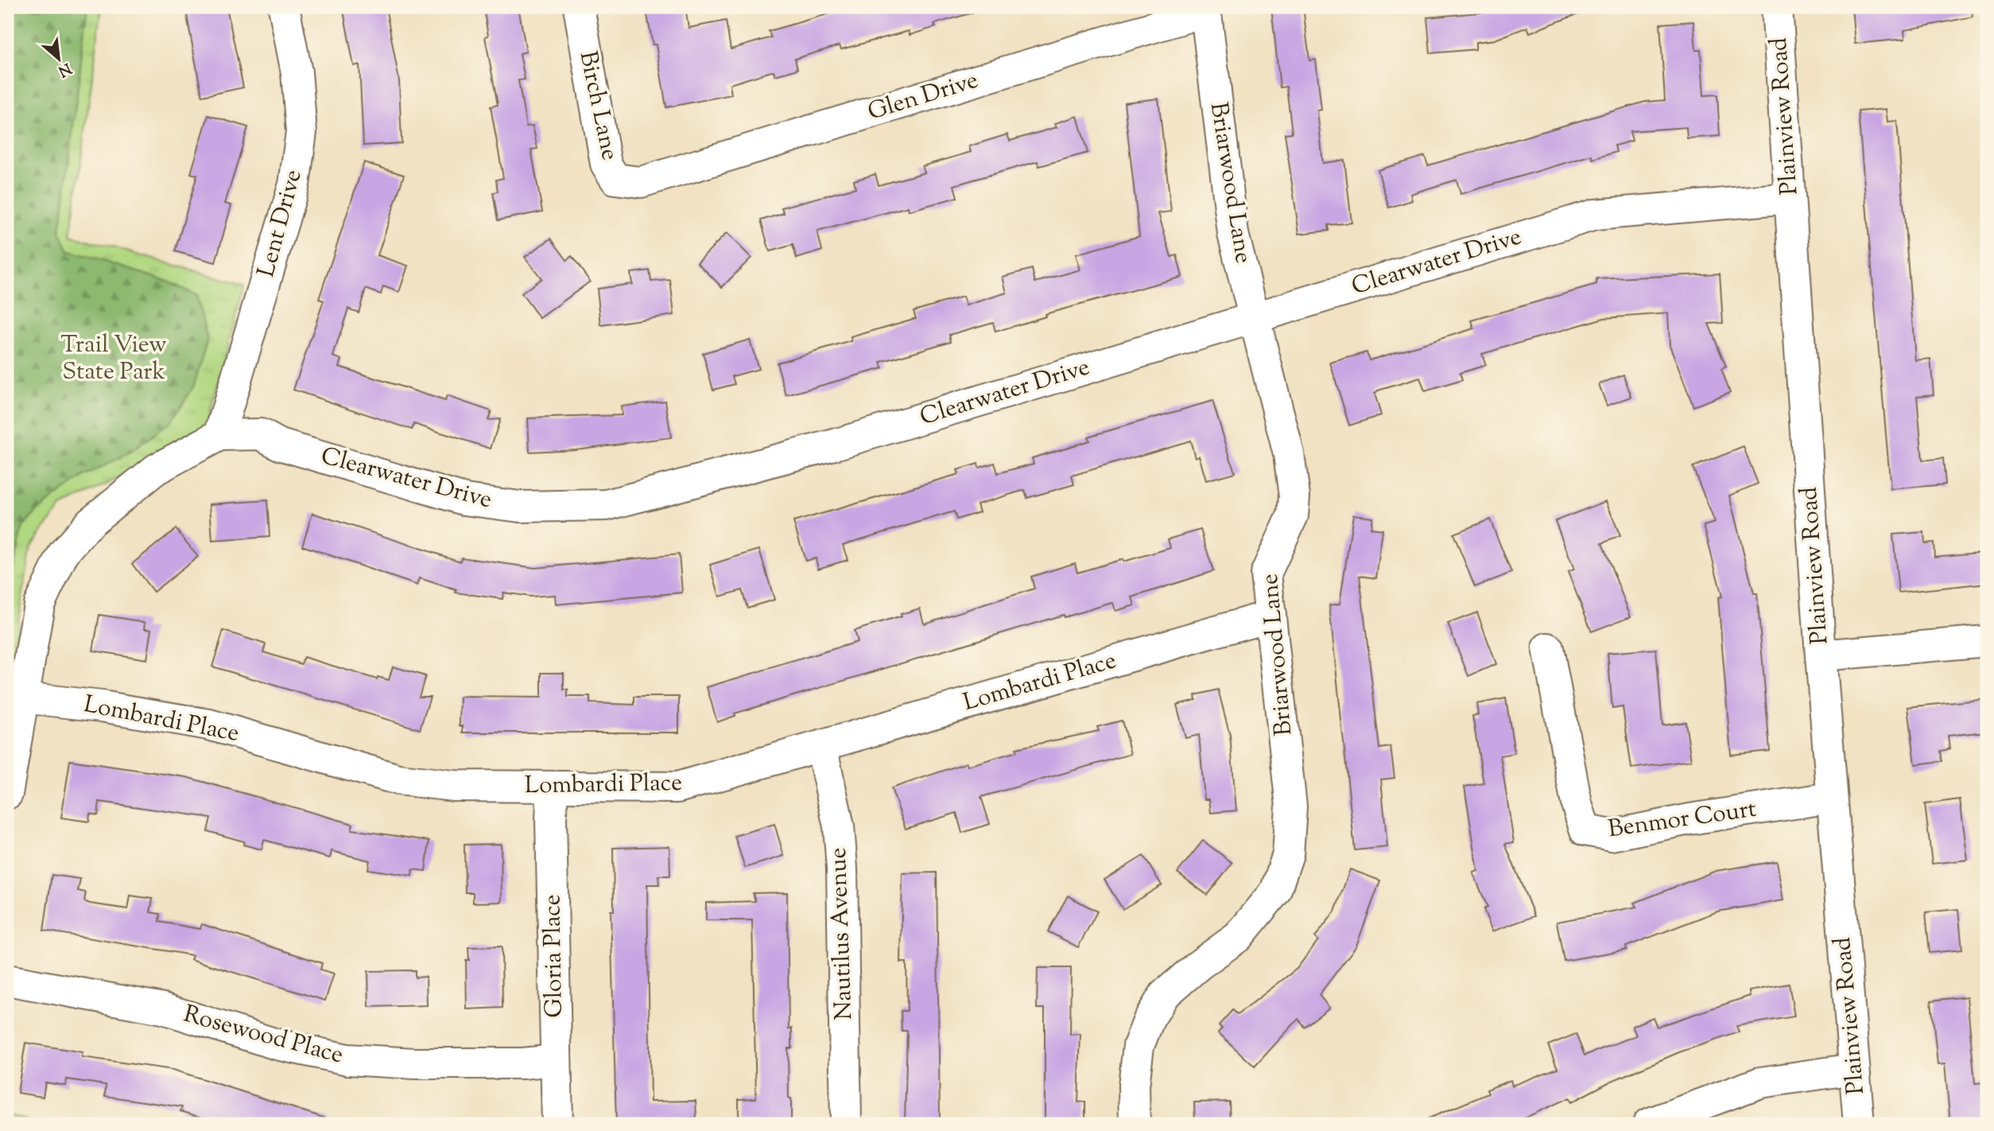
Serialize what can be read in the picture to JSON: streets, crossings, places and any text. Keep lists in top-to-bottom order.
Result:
{
  "streets": {
    "street": [
      "Glen Drive",
      "Birch Lane",
      "Plainview Road",
      "Briarwood Lane",
      "Lent Drive",
      "Clearwater Drive",
      "Lombardi Place",
      "Benmor Court",
      "Nautilus Avenue",
      "Gloria Place",
      "Rosewood Place"
    ]
  },
  "crossings": [
    ["Glen Drive", "Birch Lane"],
    ["Glen Drive", "Briarwood Lane"],
    ["Plainview Road", "Clearwater Drive"],
    ["Plainview Road", "Benmor Court"],
    ["Briarwood Lane", "Clearwater Drive"],
    ["Briarwood Lane", "Lombardi Place"],
    ["Lent Drive", "Clearwater Drive"],
    ["Lombardi Place", "Nautilus Avenue"],
    ["Lombardi Place", "Gloria Place"],
    ["Gloria Place", "Rosewood Place"]
  ],
  "parks": ["Trail View State Park"],
  "north": "bottom right"
}
